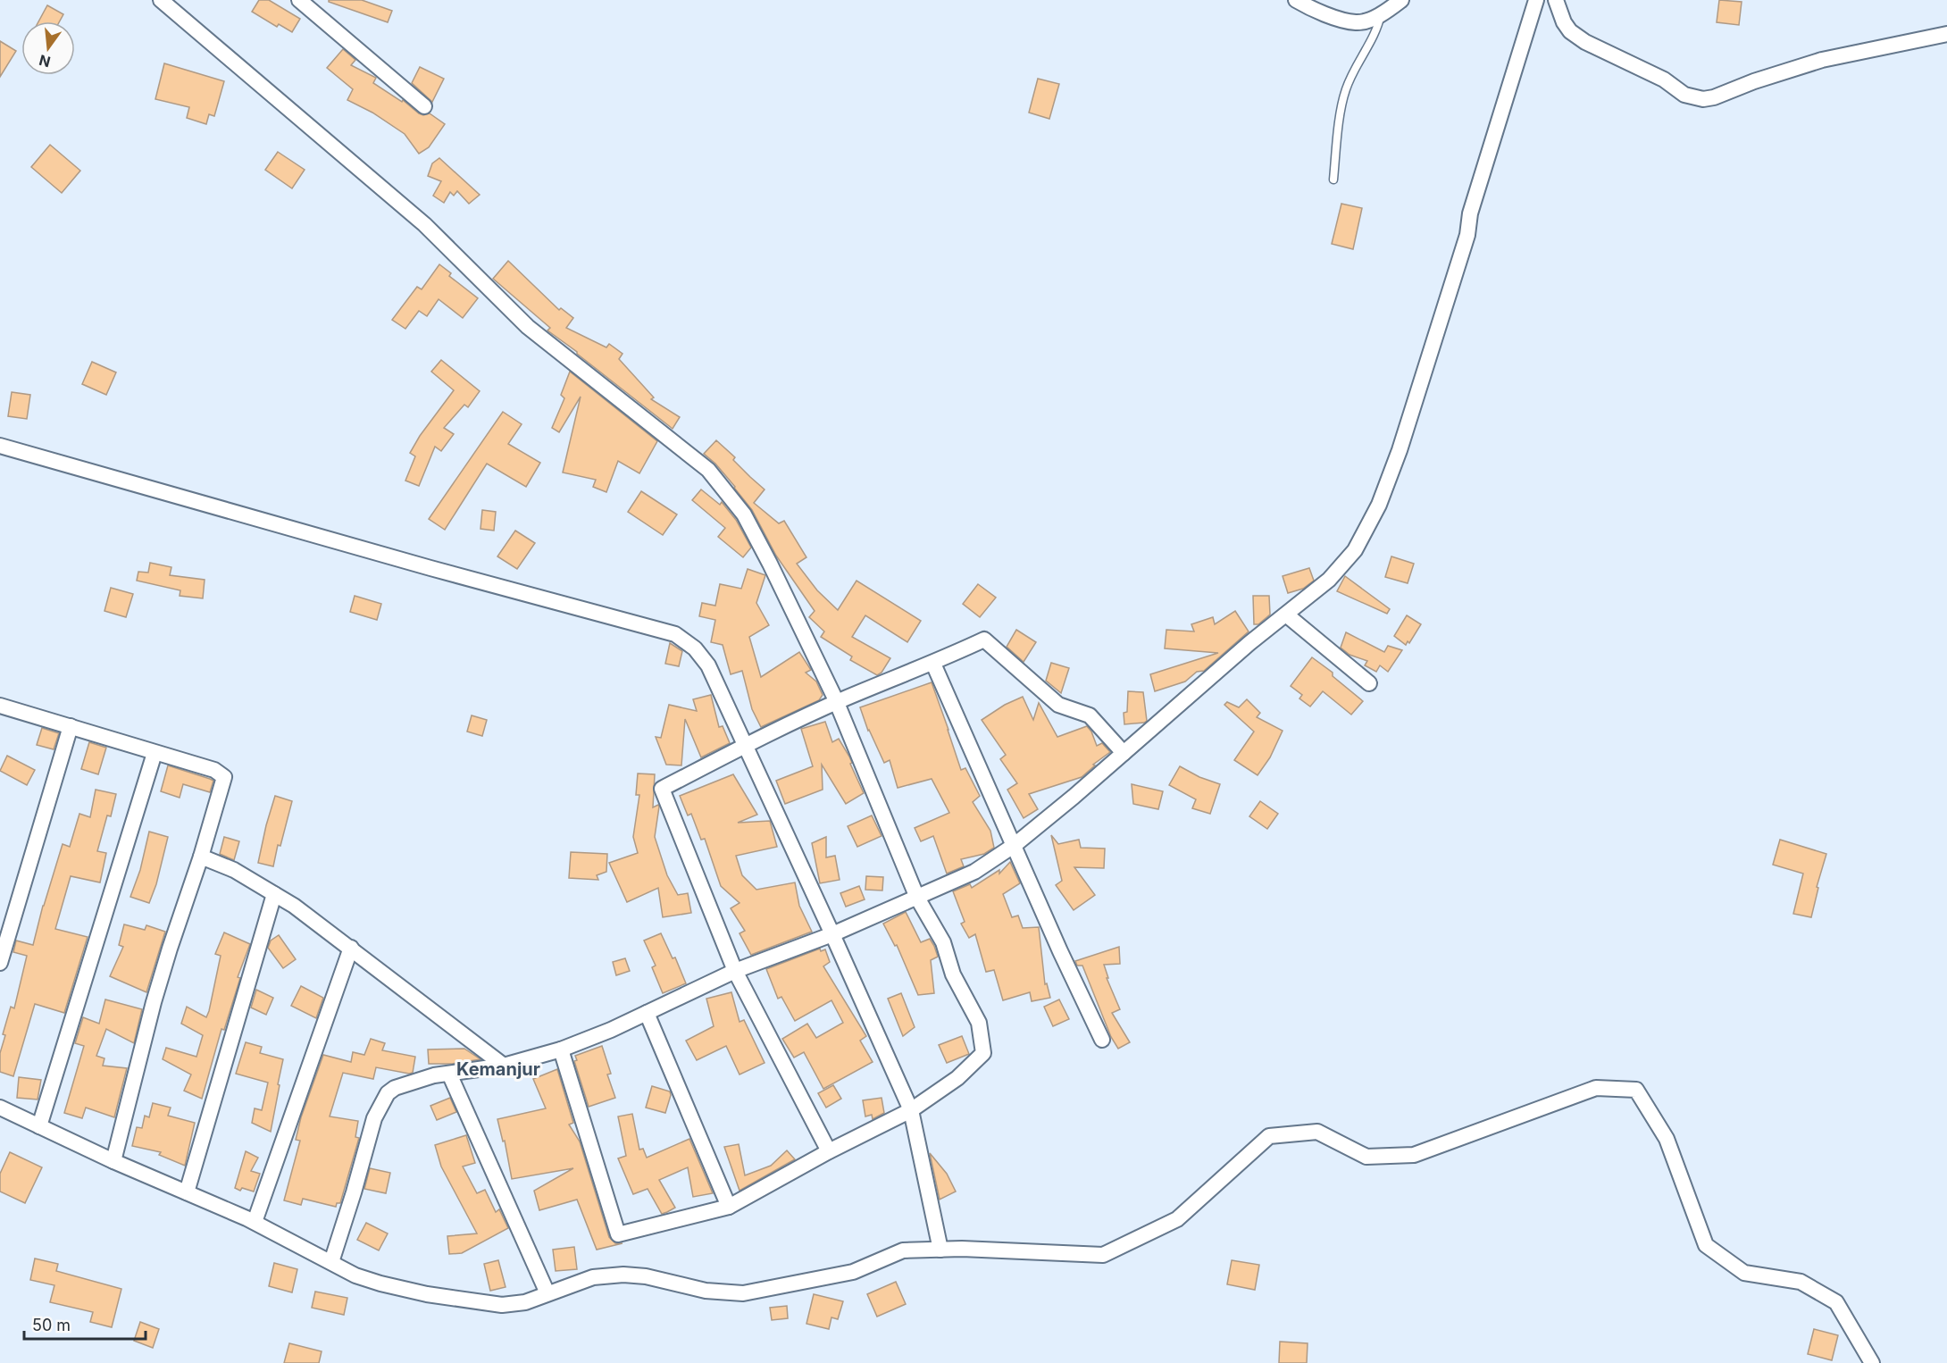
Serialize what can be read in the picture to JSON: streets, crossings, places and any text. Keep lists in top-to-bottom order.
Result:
{
  "districts": ["Kemanjur"],
  "scale_bar": "50 m",
  "north": "bottom"
}
